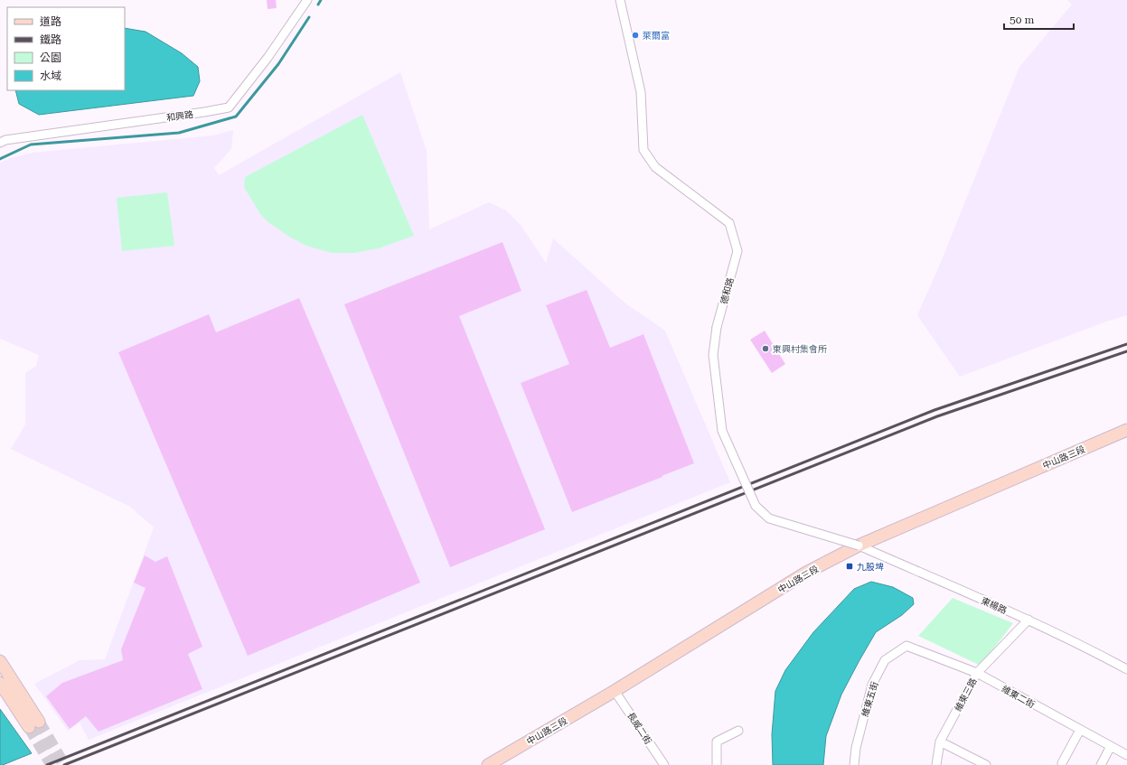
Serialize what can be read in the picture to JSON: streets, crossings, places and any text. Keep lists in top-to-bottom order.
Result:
{
  "streets": {
    "street": [
      "和興路",
      "德和路",
      "中山路三段",
      "東楊路",
      "維東三路",
      "維東二街",
      "維東五街",
      "長威二街"
    ]
  },
  "crossings": [
    ["德和路", "中山路三段"],
    ["德和路", "東楊路"],
    ["中山路三段", "東楊路"],
    ["中山路三段", "長威二街"],
    ["東楊路", "維東三路"],
    ["維東三路", "維東二街"],
    ["維東二街", "維東五街"]
  ],
  "places": {
    "other": ["萊爾富", "東興村集會所"],
    "transit": ["九股埤"]
  },
  "legend": [
    "道路",
    "鐵路",
    "公園",
    "水域"
  ],
  "scale_bar": "50 m"
}
